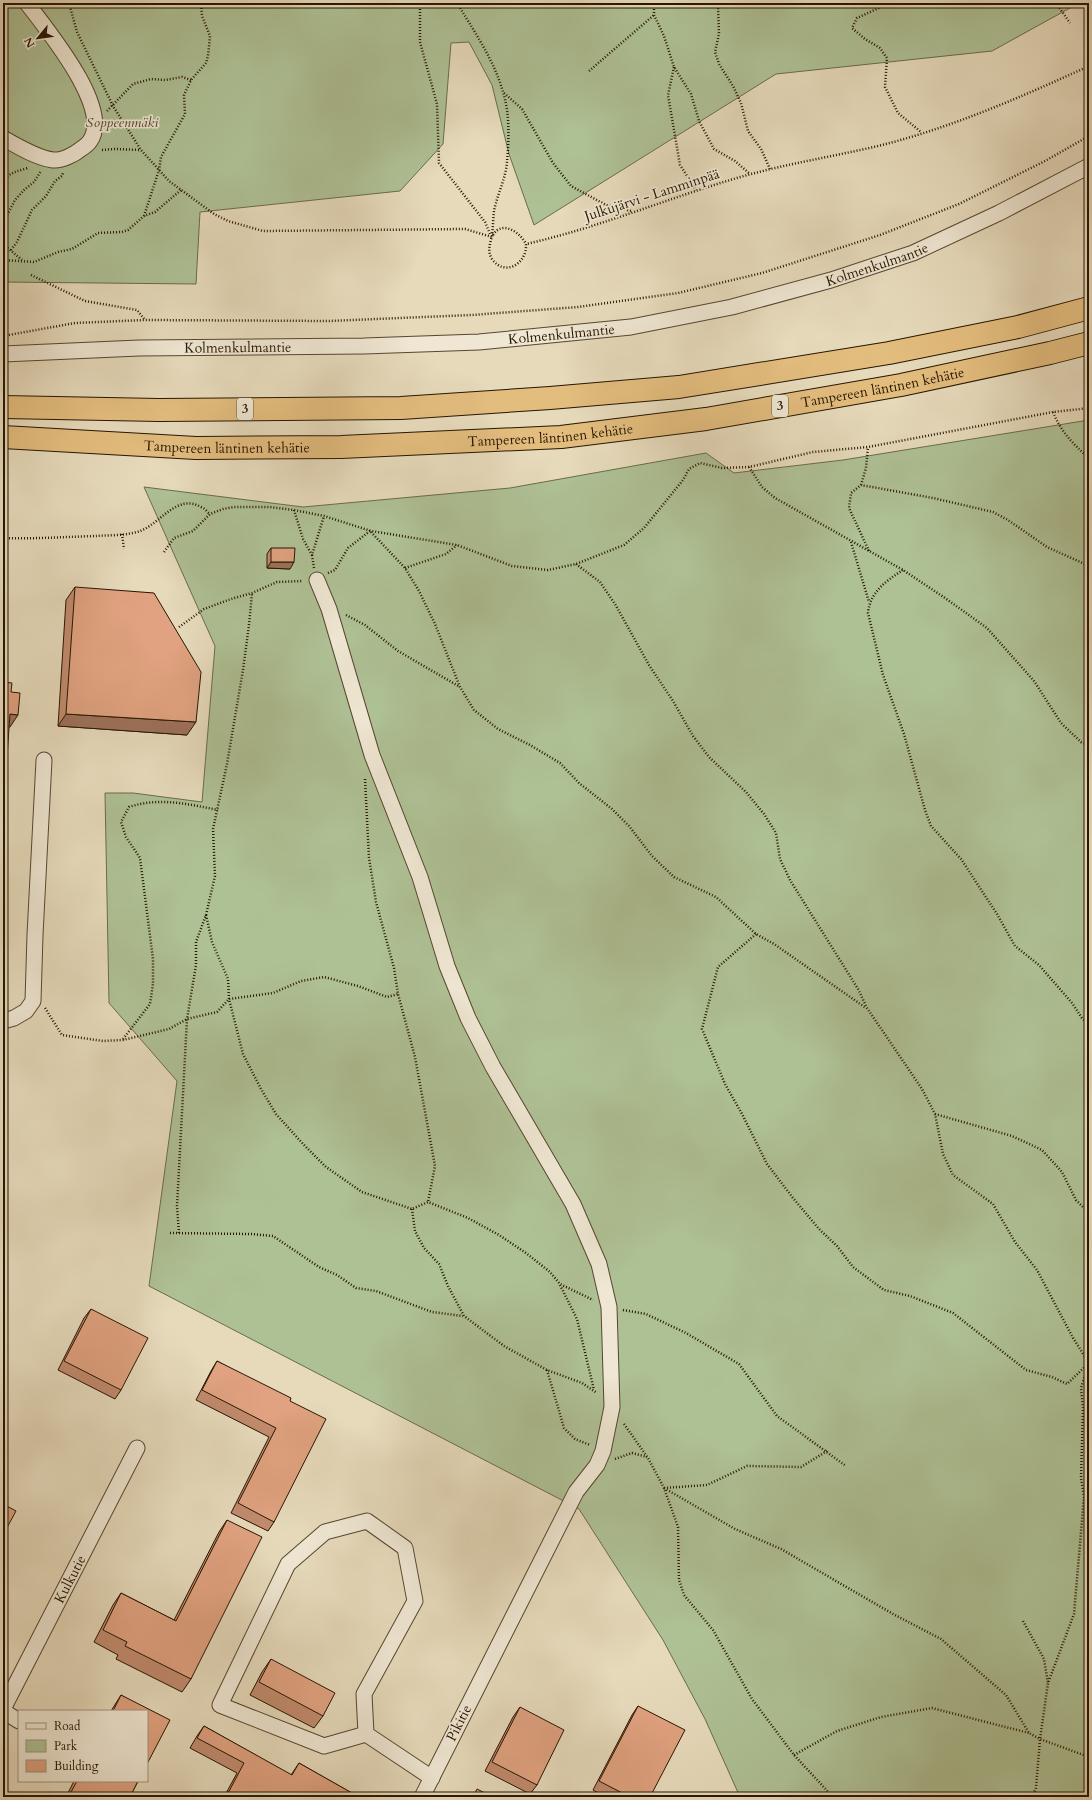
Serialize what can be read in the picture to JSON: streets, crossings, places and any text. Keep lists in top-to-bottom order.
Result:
{
  "streets": {
    "highway": ["Tampereen läntinen kehätie", "3"],
    "street": ["Kolmenkulmantie", "Kulkutie", "Pikitie"],
    "path": ["Julkujärvi - Lamminpää"]
  },
  "parks": ["Soppeenmäki"],
  "legend": ["Road", "Park", "Building"],
  "north": "bottom left"
}
